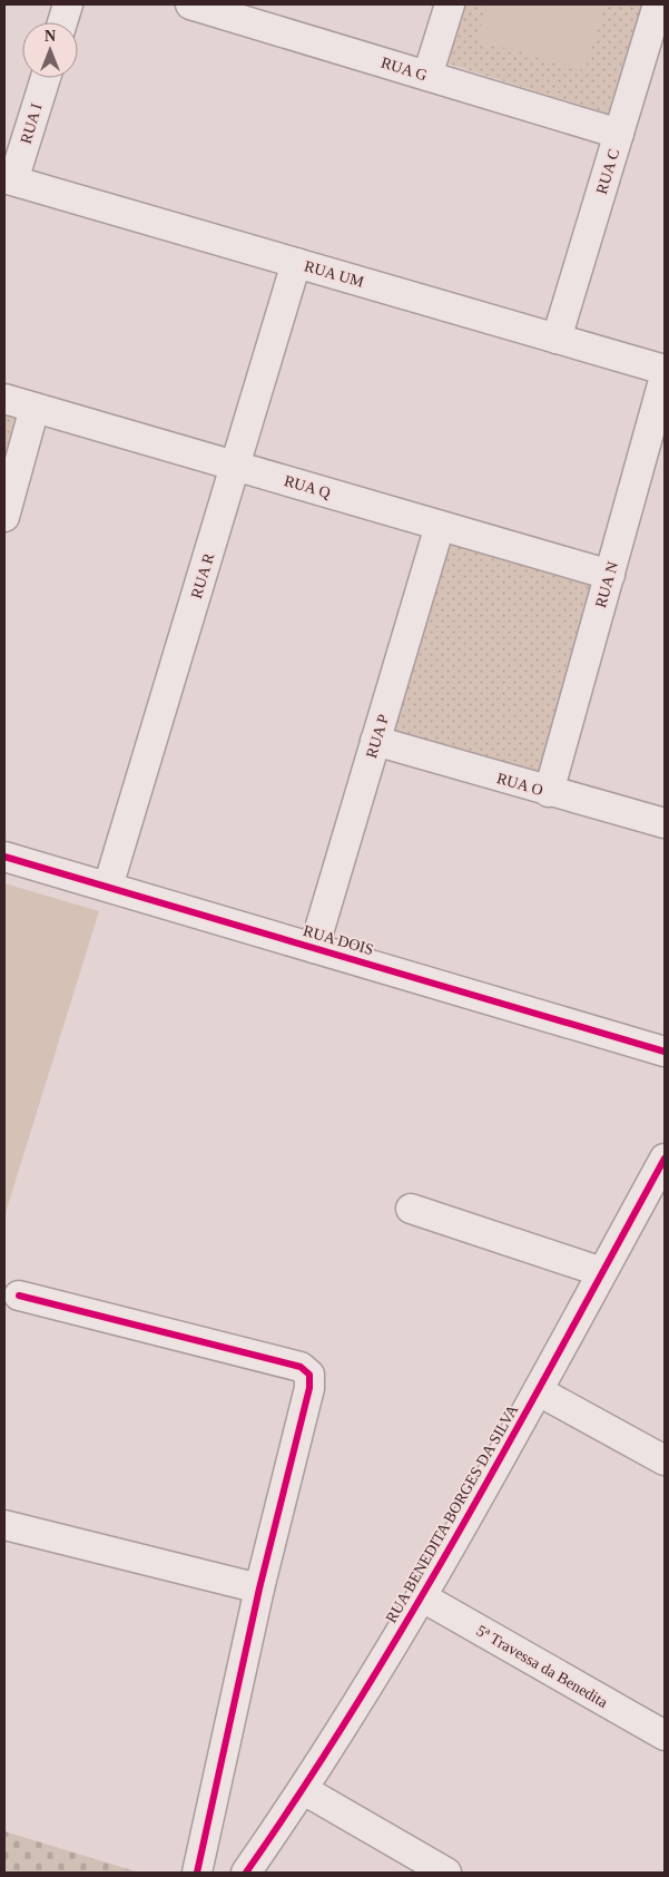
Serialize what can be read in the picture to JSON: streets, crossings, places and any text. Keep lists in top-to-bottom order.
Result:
{
  "streets": {
    "street": [
      "RUA G",
      "RUA I",
      "RUA C",
      "RUA UM",
      "RUA Q",
      "RUA R",
      "RUA N",
      "RUA P",
      "RUA O",
      "RUA DOIS",
      "RUA BENEDITA BORGES DA SILVA",
      "5ª Travessa da Benedita"
    ]
  },
  "crossings": [
    ["RUA G", "RUA C"],
    ["RUA I", "RUA UM"],
    ["RUA C", "RUA UM"],
    ["RUA UM", "RUA R"],
    ["RUA Q", "RUA R"],
    ["RUA Q", "RUA N"],
    ["RUA Q", "RUA P"],
    ["RUA R", "RUA DOIS"],
    ["RUA N", "RUA O"],
    ["RUA P", "RUA O"],
    ["RUA P", "RUA DOIS"],
    ["RUA BENEDITA BORGES DA SILVA", "5ª Travessa da Benedita"]
  ],
  "north": "top"
}
